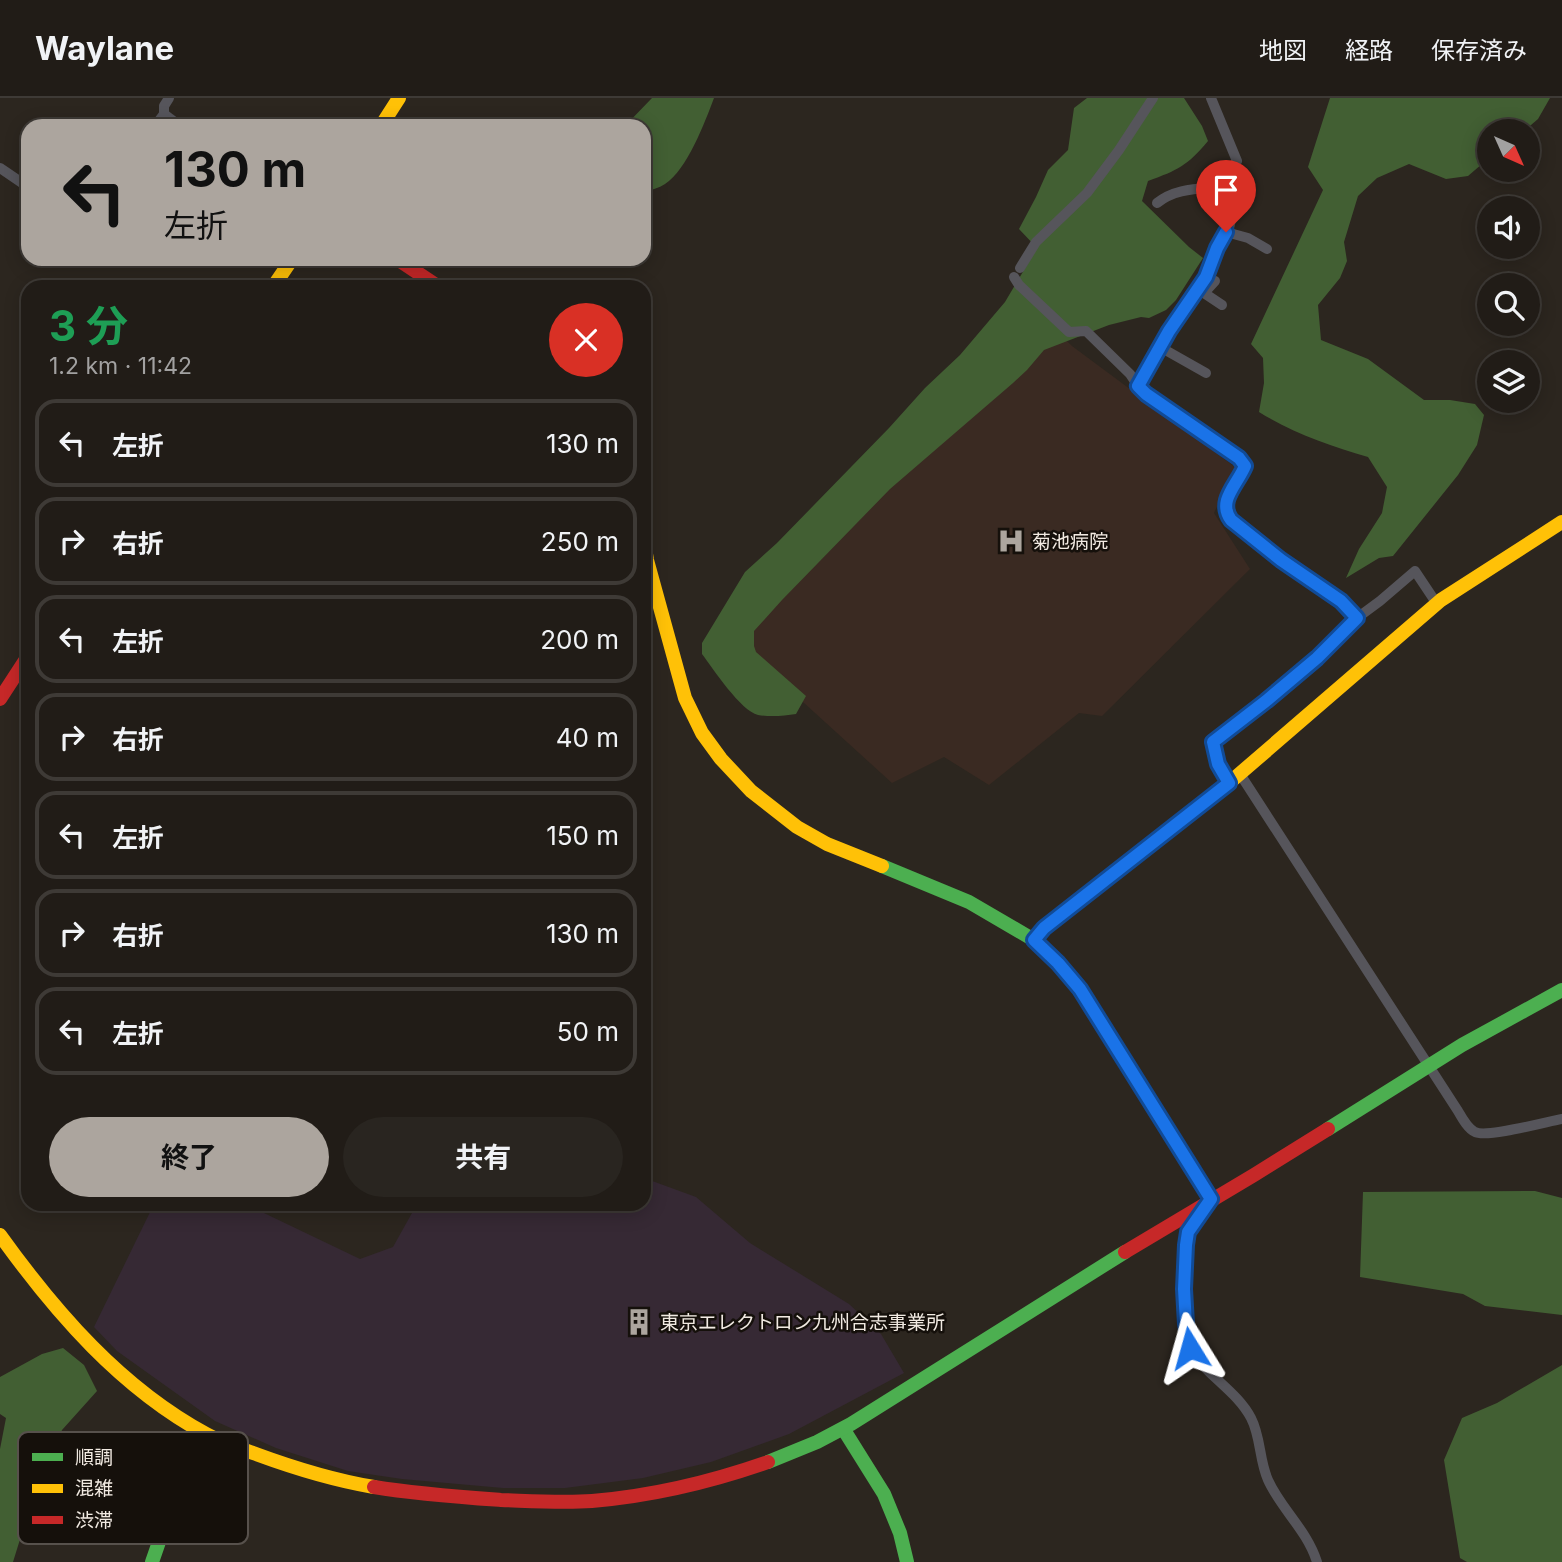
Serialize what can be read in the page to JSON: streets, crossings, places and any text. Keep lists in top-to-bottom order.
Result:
{
  "places": {
    "hospital": ["菊池病院"],
    "building": ["東京エレクトロン九州合志事業所"]
  },
  "legend": ["順調", "混雑", "渋滞"],
  "north": "bottom right",
  "page": {
    "header": "Waylane",
    "nav": ["地図", "経路", "保存済み"],
    "turn": ["130 m", "左折"],
    "heading": ["3 分", "1.2 km · 11:42"],
    "list": [
      {
        "name": "左折",
        "value": "130 m"
      },
      {
        "name": "右折",
        "value": "250 m"
      },
      {
        "name": "左折",
        "value": "200 m"
      },
      {
        "name": "右折",
        "value": "40 m"
      },
      {
        "name": "左折",
        "value": "150 m"
      },
      {
        "name": "右折",
        "value": "130 m"
      },
      {
        "name": "左折",
        "value": "50 m"
      }
    ],
    "buttons": ["終了", "共有"]
  }
}
